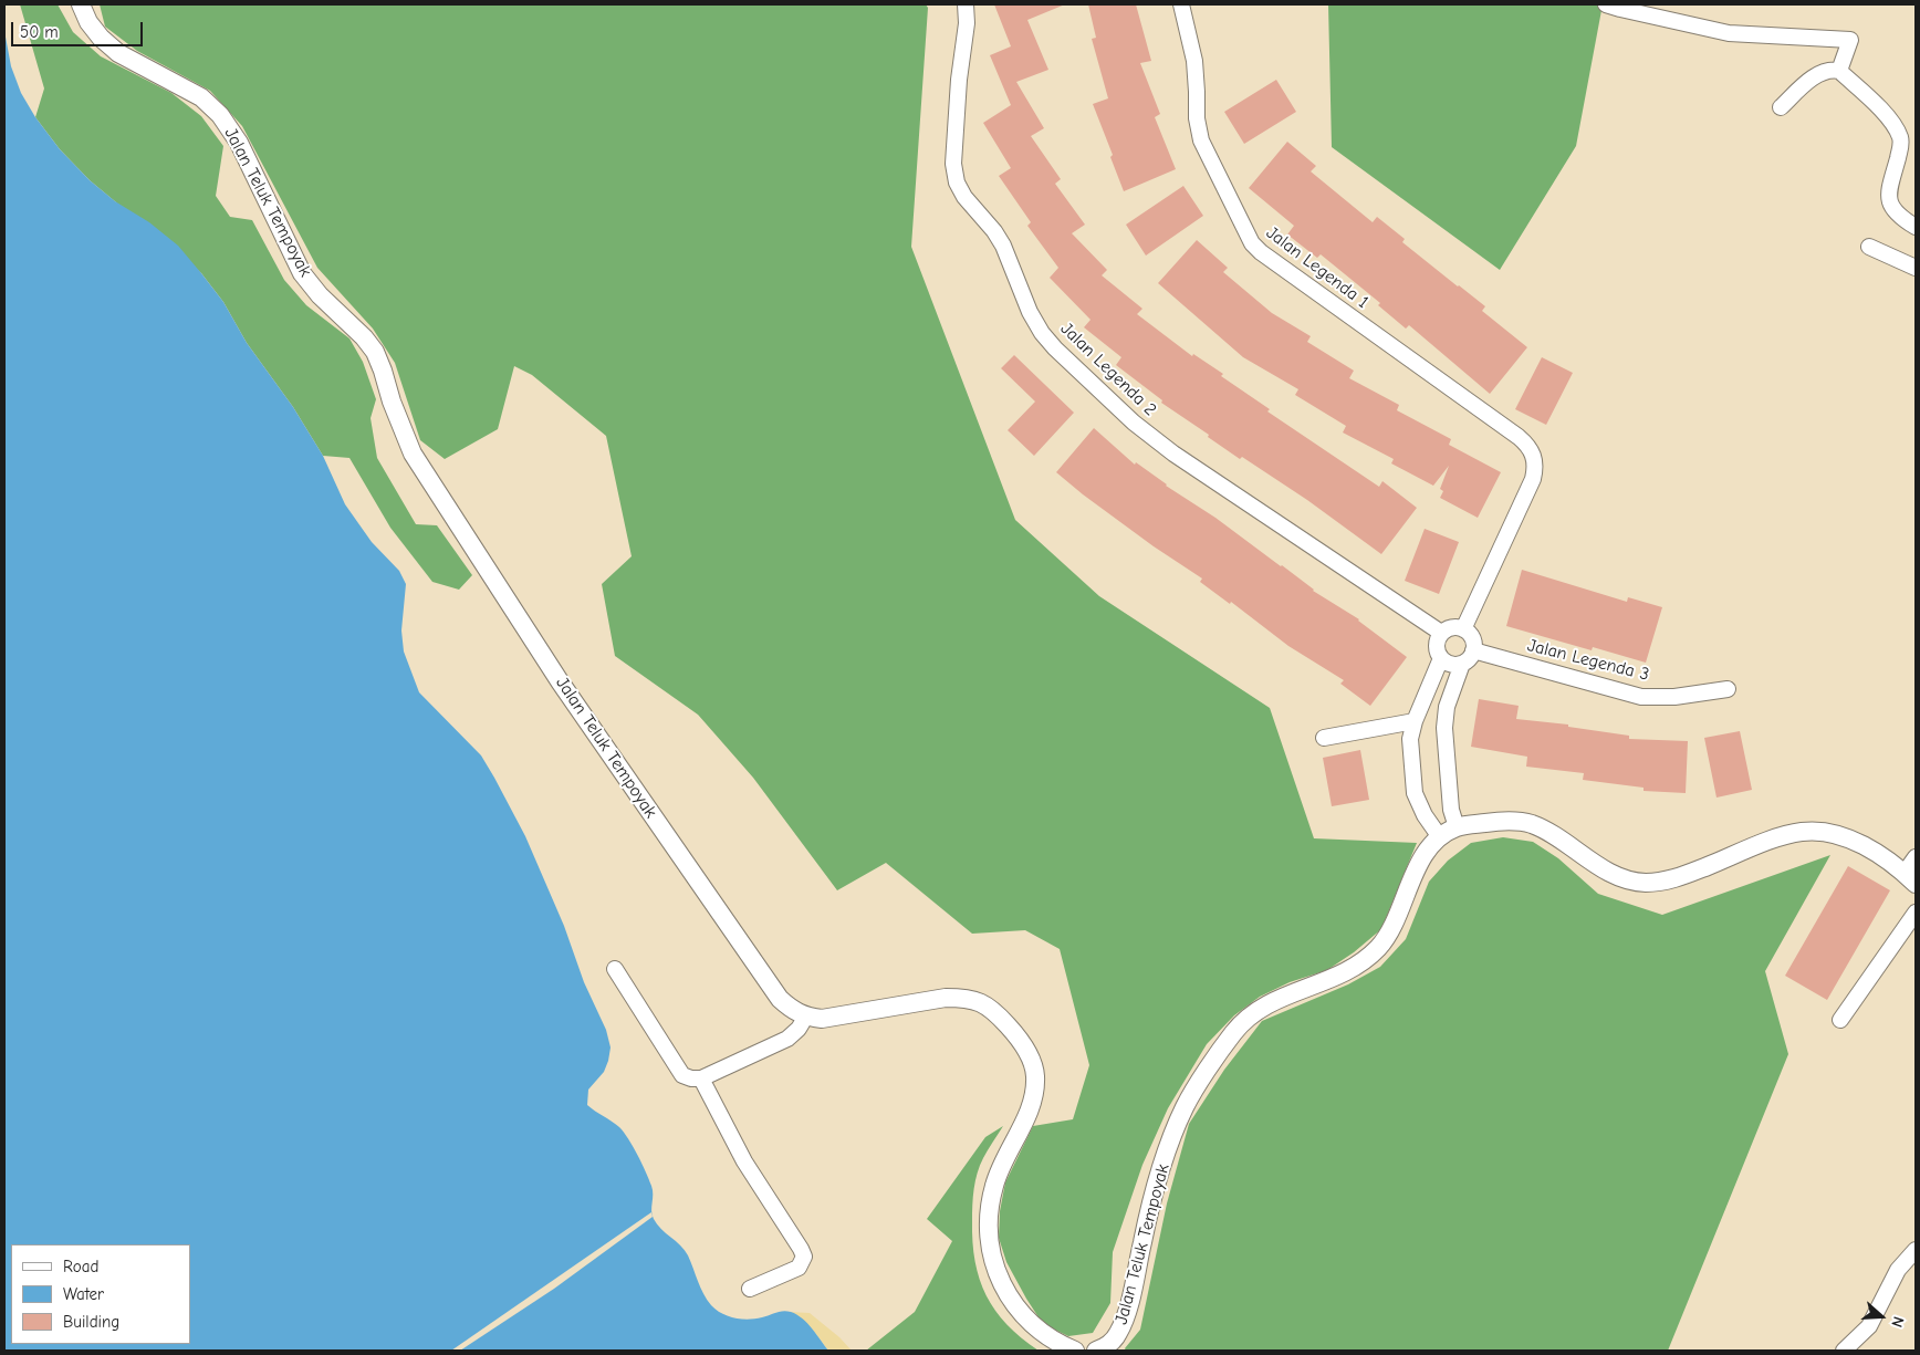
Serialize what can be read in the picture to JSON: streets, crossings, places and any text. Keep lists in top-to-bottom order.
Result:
{
  "streets": {
    "street": [
      "Jalan Teluk Tempoyak",
      "Jalan Legenda 1",
      "Jalan Legenda 2",
      "Jalan Legenda 3"
    ]
  },
  "crossings": [
    ["Jalan Legenda 1", "Jalan Legenda 2"],
    ["Jalan Legenda 1", "Jalan Legenda 3"],
    ["Jalan Legenda 2", "Jalan Legenda 3"]
  ],
  "legend": ["Road", "Water", "Building"],
  "scale_bar": "50 m",
  "north": "right"
}
